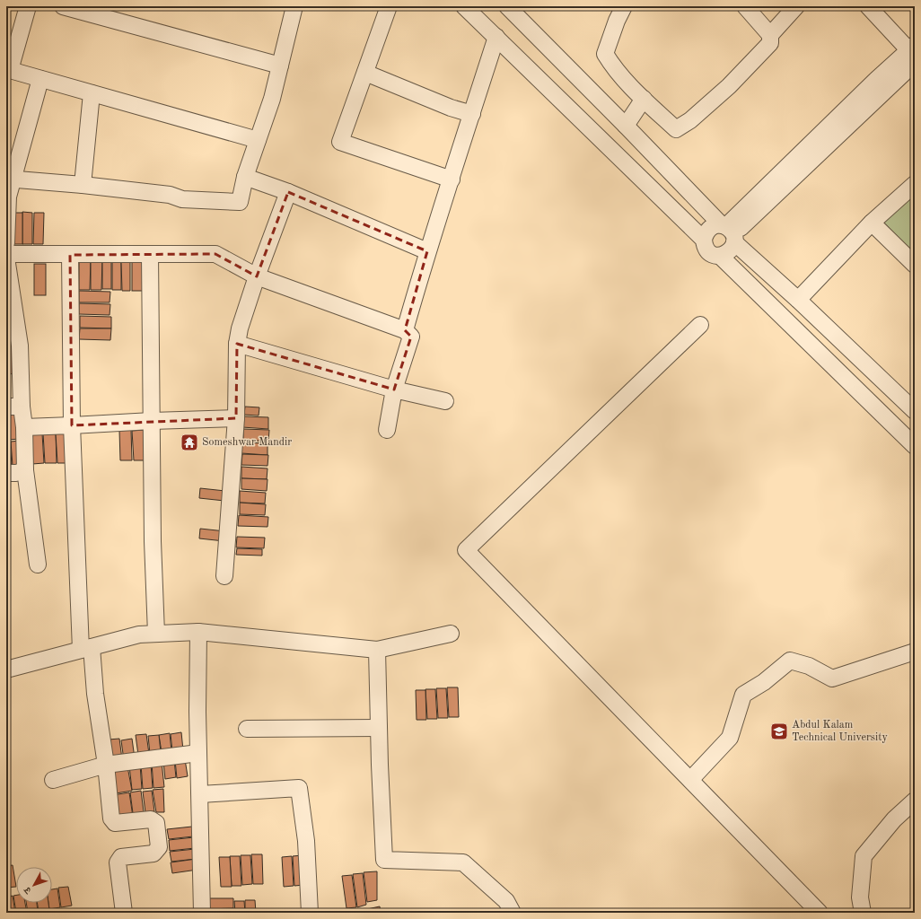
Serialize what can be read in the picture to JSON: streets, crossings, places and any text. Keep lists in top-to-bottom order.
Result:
{
  "places": {
    "temple": ["Someshwar Mandir"],
    "school or university": ["Abdul Kalam Technical University"]
  },
  "north": "bottom left"
}
